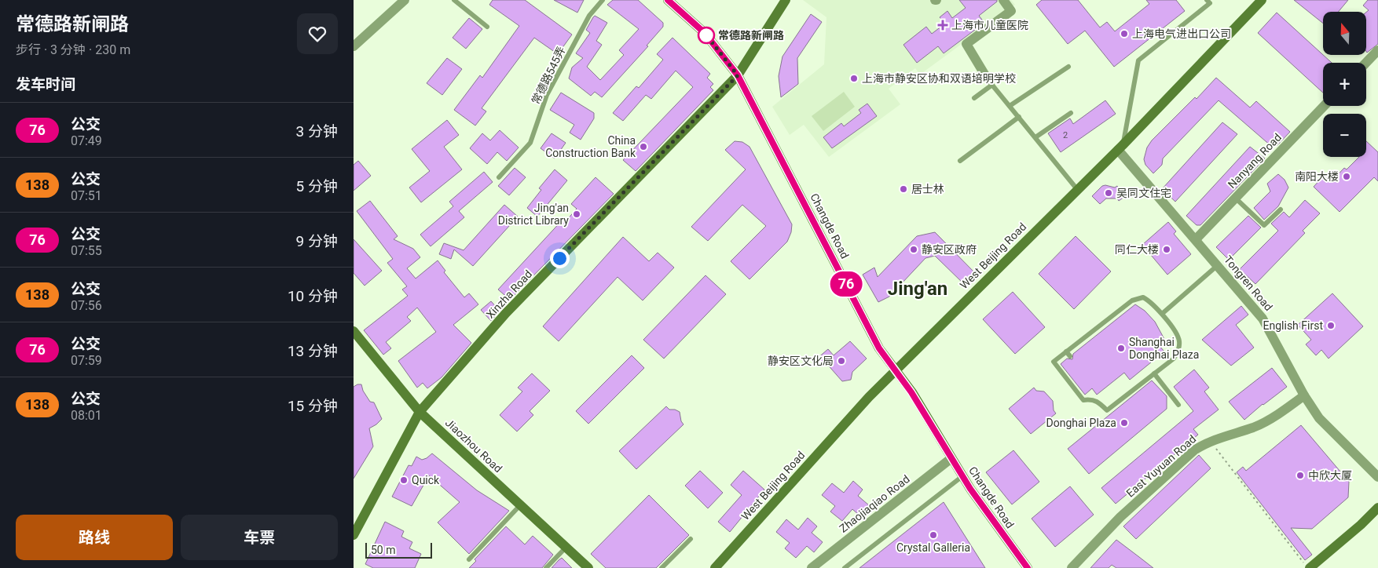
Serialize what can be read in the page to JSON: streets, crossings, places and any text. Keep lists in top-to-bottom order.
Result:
{
  "streets": {
    "main road": [
      "Changde Road",
      "West Beijing Road",
      "Xinzha Road",
      "Jiaozhou Road"
    ],
    "street": [
      "Nanyang Road",
      "Tongren Road",
      "East Yuyuan Road",
      "Zhaojiaqiao Road"
    ],
    "lane": ["常德路545弄"]
  },
  "crossings": [
    ["Nanyang Road", "Tongren Road"],
    ["Changde Road", "West Beijing Road"],
    ["Changde Road", "Xinzha Road"],
    ["Changde Road", "Zhaojiaqiao Road"],
    ["West Beijing Road", "Tongren Road"],
    ["Tongren Road", "East Yuyuan Road"],
    ["Xinzha Road", "Jiaozhou Road"]
  ],
  "districts": ["Jing'an"],
  "places": {
    "health": ["上海市儿童医院"],
    "other": [
      "上海电气进出口公司",
      "常德路新闸路",
      "上海市静安区协和双语培明学校",
      "China Construction Bank",
      "南阳大楼",
      "居士林",
      "吴同文住宅",
      "Jing'an District Library",
      "静安区政府",
      "同仁大楼",
      "English First",
      "Shanghai Donghai Plaza",
      "静安区文化局",
      "Donghai Plaza",
      "中欣大厦",
      "Quick",
      "Crystal Galleria"
    ]
  },
  "lines": ["bus line 76"],
  "house_numbers": ["2"],
  "scale_bar": "50 m",
  "north": "top",
  "page": {
    "heading": [
      ["常德路新闸路", "步行 · 3 分钟 · 230 m"],
      "发车时间"
    ],
    "on_map": "76",
    "map_buttons": ["+", "−"],
    "list": [
      {
        "mark": "76",
        "name": "公交",
        "note": "07:49",
        "value": "3 分钟"
      },
      {
        "mark": "138",
        "name": "公交",
        "note": "07:51",
        "value": "5 分钟"
      },
      {
        "mark": "76",
        "name": "公交",
        "note": "07:55",
        "value": "9 分钟"
      },
      {
        "mark": "138",
        "name": "公交",
        "note": "07:56",
        "value": "10 分钟"
      },
      {
        "mark": "76",
        "name": "公交",
        "note": "07:59",
        "value": "13 分钟"
      },
      {
        "mark": "138",
        "name": "公交",
        "note": "08:01",
        "value": "15 分钟"
      }
    ],
    "buttons": ["路线", "车票"],
    "scale": "50 m"
  }
}
